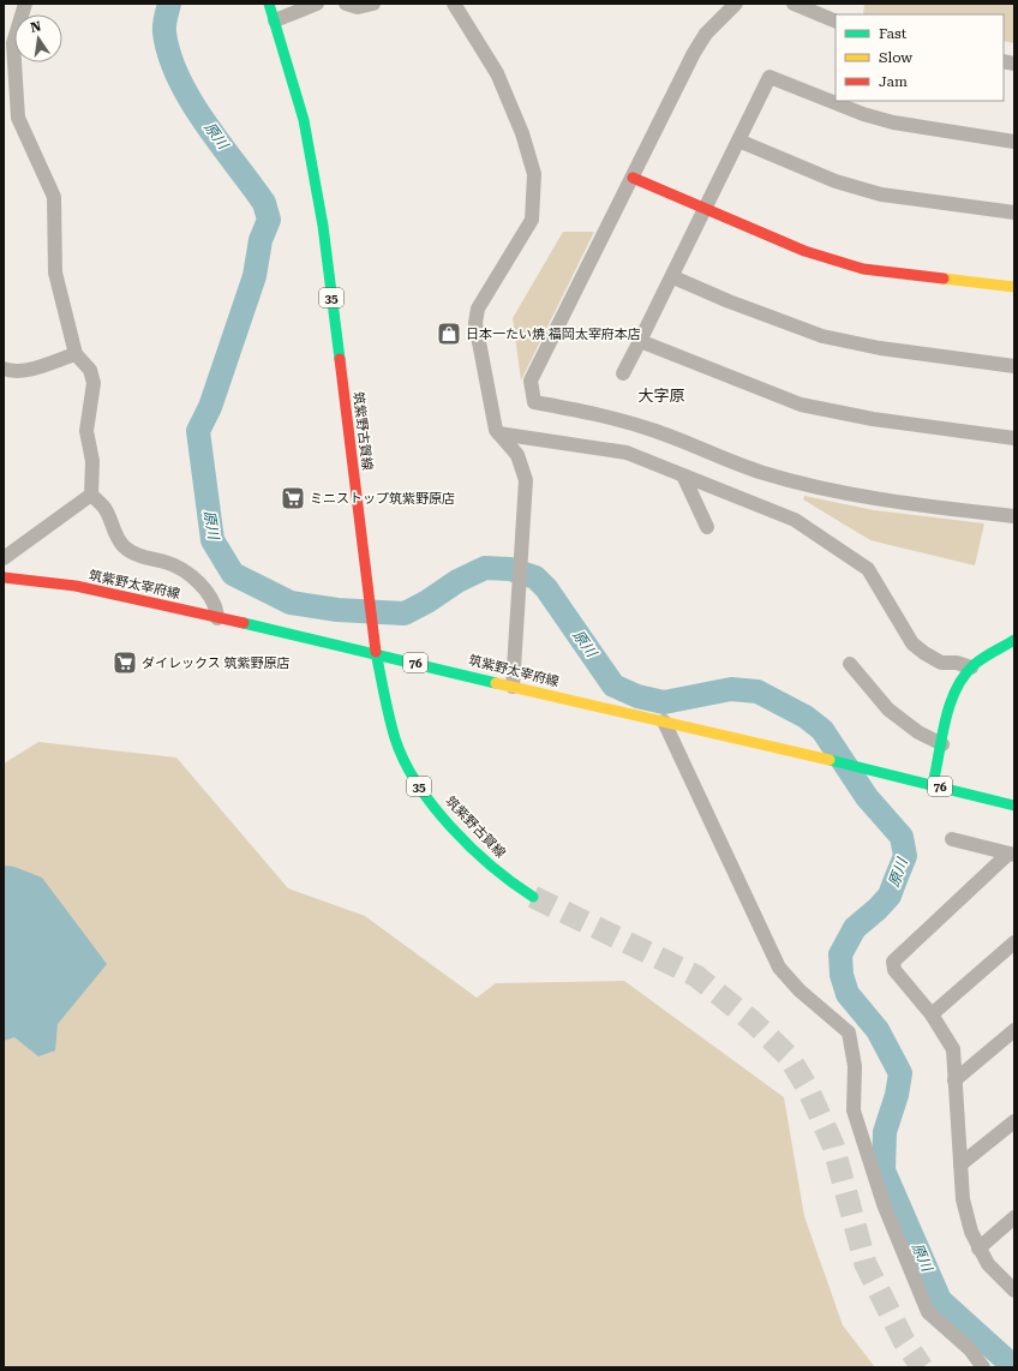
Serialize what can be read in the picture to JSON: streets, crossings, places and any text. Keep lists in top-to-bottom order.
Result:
{
  "streets": {
    "main road": [
      "35",
      "筑紫野古賀線",
      "筑紫野太宰府線",
      "76"
    ]
  },
  "crossings": [
    ["筑紫野古賀線", "筑紫野太宰府線"]
  ],
  "districts": ["大字原"],
  "water": ["原川"],
  "places": {
    "shop": ["日本一たい焼 福岡太宰府本店"],
    "supermarket": ["ミニストップ筑紫野原店", "ダイレックス 筑紫野原店"]
  },
  "legend": ["Fast", "Slow", "Jam"],
  "north": "top"
}
